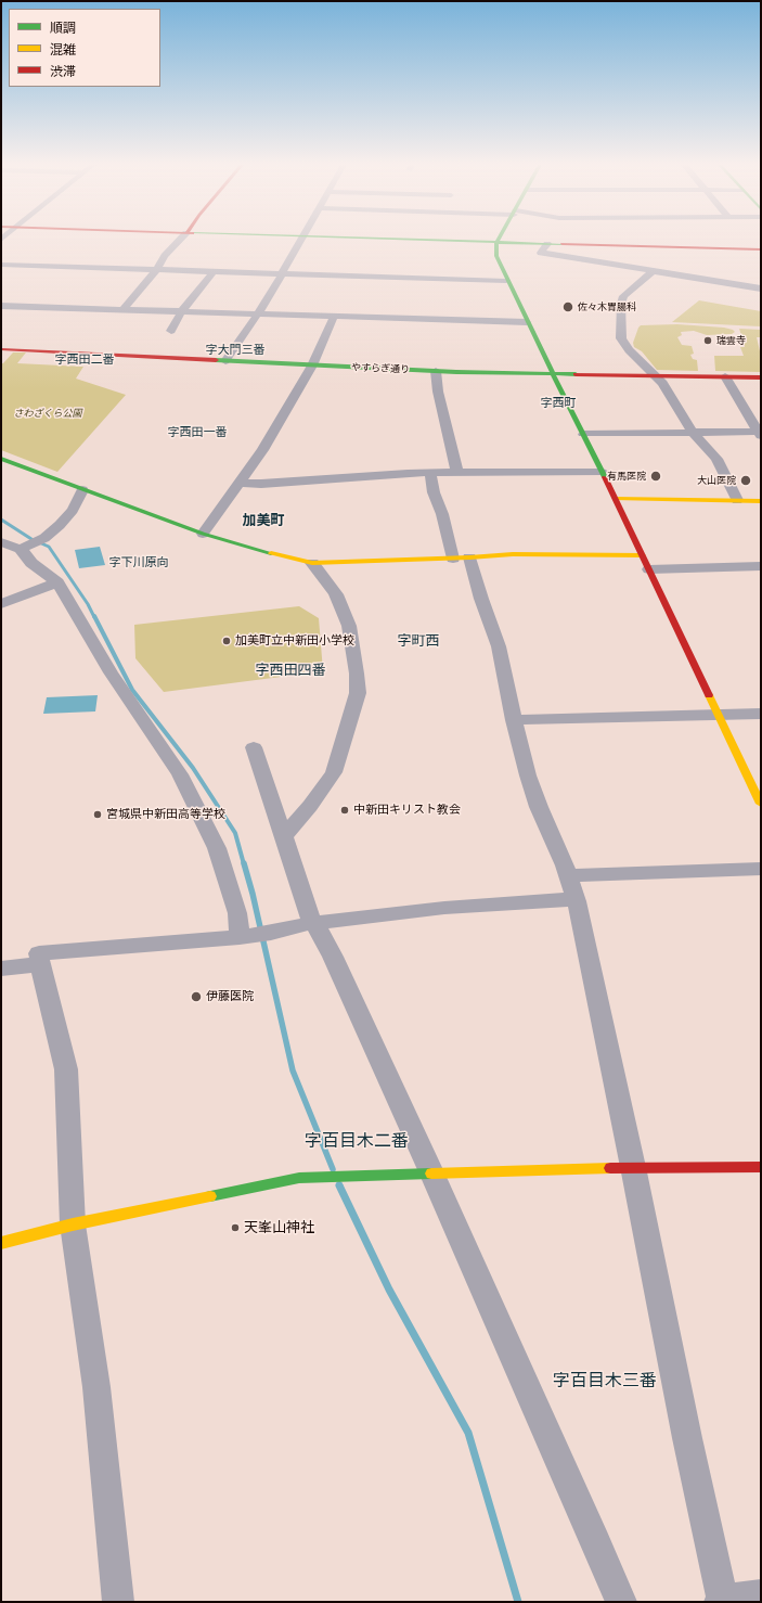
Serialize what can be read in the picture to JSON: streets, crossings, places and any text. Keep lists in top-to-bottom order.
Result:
{
  "streets": {
    "main road": ["やすらぎ通り"]
  },
  "districts": [
    "字大門三番",
    "字西田二番",
    "字西町",
    "字西田一番",
    "加美町",
    "字下川原向",
    "字町西",
    "字西田四番",
    "字百目木二番",
    "字百目木三番"
  ],
  "parks": ["さわざくら公園"],
  "places": [
    "佐々木胃腸科",
    "瑞雲寺",
    "有馬医院",
    "大山医院",
    "加美町立中新田小学校",
    "中新田キリスト教会",
    "宮城県中新田高等学校",
    "伊藤医院",
    "天峯山神社"
  ],
  "legend": ["順調", "混雑", "渋滞"]
}
